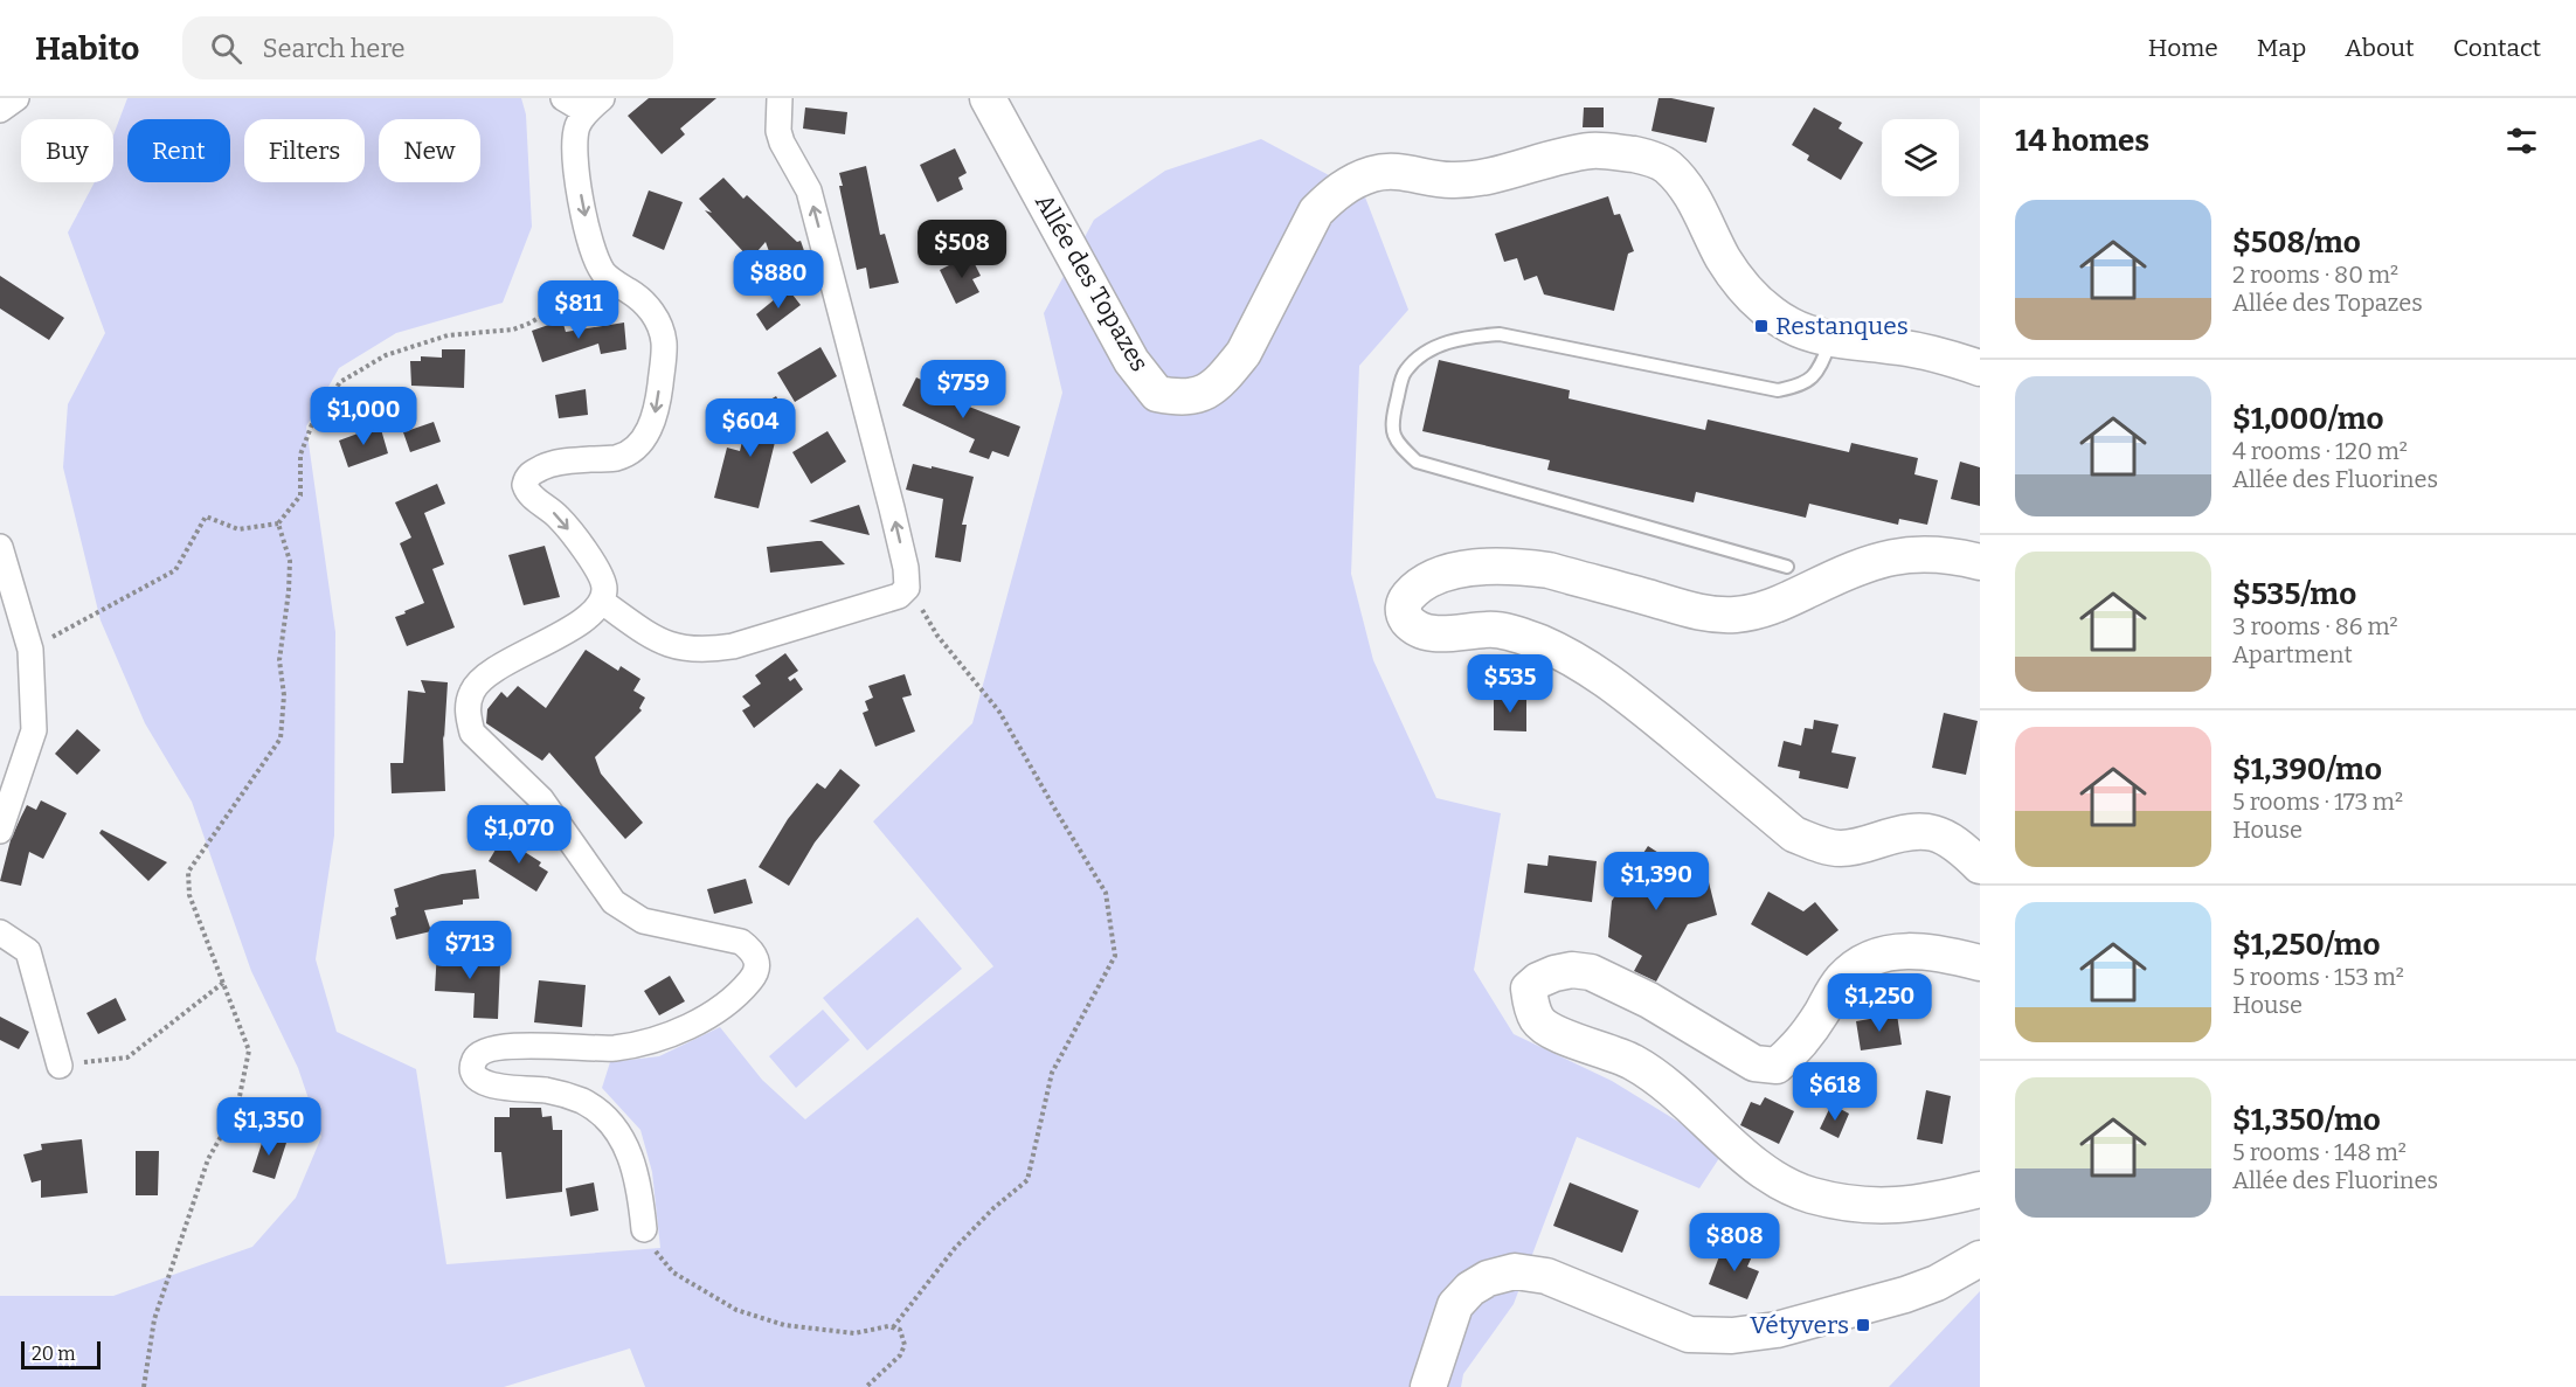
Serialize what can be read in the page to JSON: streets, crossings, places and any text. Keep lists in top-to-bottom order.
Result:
{
  "streets": {
    "main road": ["Allée des Topazes"]
  },
  "places": {
    "transit": ["Restanques", "Vétyvers"]
  },
  "scale_bar": "20 m",
  "page": {
    "header": "Habito",
    "search": "Search here",
    "nav": [
      "Home",
      "Map",
      "About",
      "Contact"
    ],
    "heading": "14 homes",
    "chip": [
      "Buy",
      "Rent",
      "Filters",
      "New"
    ],
    "list": [
      {
        "name": "$508/mo",
        "note": "2 rooms · 80 m² · Allée des Topazes"
      },
      {
        "name": "$1,000/mo",
        "note": "4 rooms · 120 m² · Allée des Fluorines"
      },
      {
        "name": "$535/mo",
        "note": "3 rooms · 86 m² · Apartment"
      },
      {
        "name": "$1,390/mo",
        "note": "5 rooms · 173 m² · House"
      },
      {
        "name": "$1,250/mo",
        "note": "5 rooms · 153 m² · House"
      },
      {
        "name": "$1,350/mo",
        "note": "5 rooms · 148 m² · Allée des Fluorines"
      }
    ],
    "price": [
      "$508",
      "$880",
      "$811",
      "$759",
      "$1,000",
      "$604",
      "$535",
      "$1,070",
      "$1,390",
      "$713",
      "$1,250",
      "$618",
      "$1,350",
      "$808"
    ],
    "scale": "20 m"
  }
}
